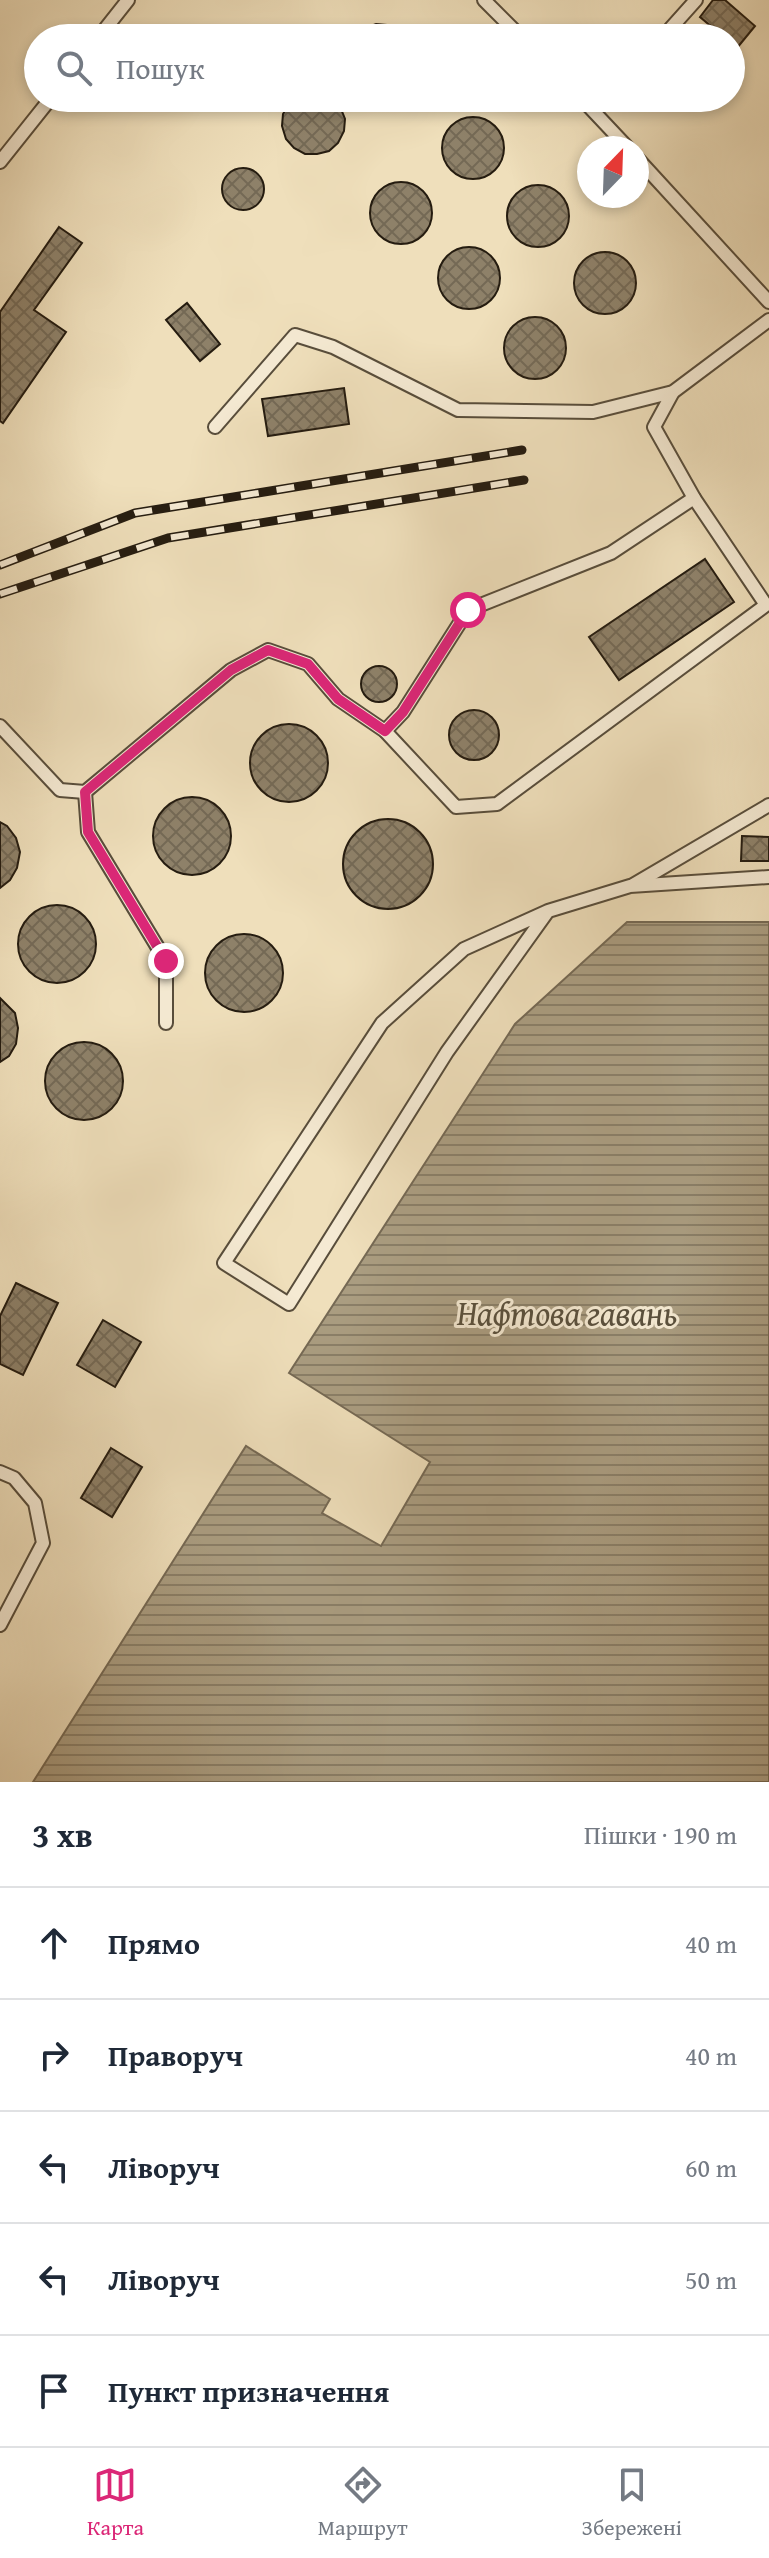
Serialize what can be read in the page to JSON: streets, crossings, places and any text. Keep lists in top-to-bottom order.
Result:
{
  "water": ["Нафтова гавань"],
  "north": "top right",
  "page": {
    "search": "Пошук",
    "heading": ["3 хв", "Пішки · 190 m"],
    "list": [
      ["Прямо", "40 m"],
      ["Праворуч", "40 m"],
      ["Ліворуч", "60 m"],
      ["Ліворуч", "50 m"],
      "Пункт призначення"
    ],
    "nav": ["Карта", "Маршрут", "Збережені"]
  }
}
